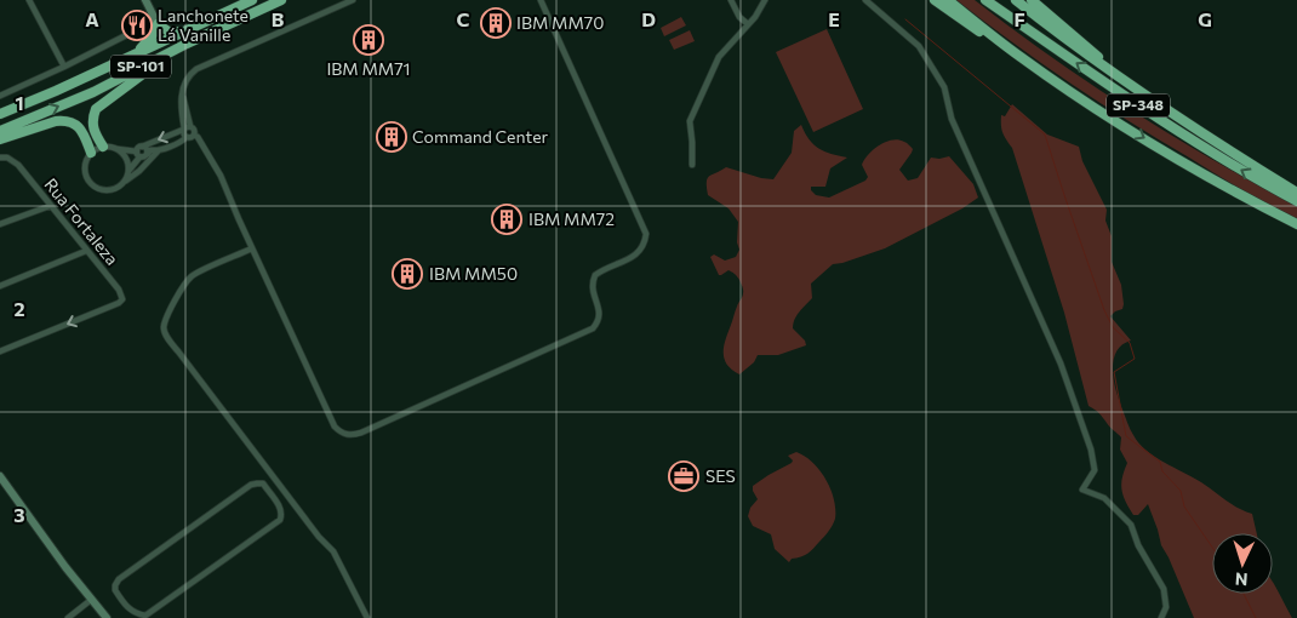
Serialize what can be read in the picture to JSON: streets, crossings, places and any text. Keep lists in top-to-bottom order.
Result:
{
  "streets": {
    "highway": ["SP-101", "SP-348"],
    "street": ["Rua Fortaleza"]
  },
  "places": {
    "building": [
      "IBM MM70",
      "IBM MM71",
      "Command Center",
      "IBM MM72",
      "IBM MM50"
    ],
    "restaurant": ["Lanchonete Lá Vanille"],
    "office": ["SES"]
  },
  "north": "bottom",
  "grid": {
    "columns": [
      "A",
      "B",
      "C",
      "D",
      "E",
      "F",
      "G"
    ],
    "rows": ["1", "2", "3"]
  }
}
